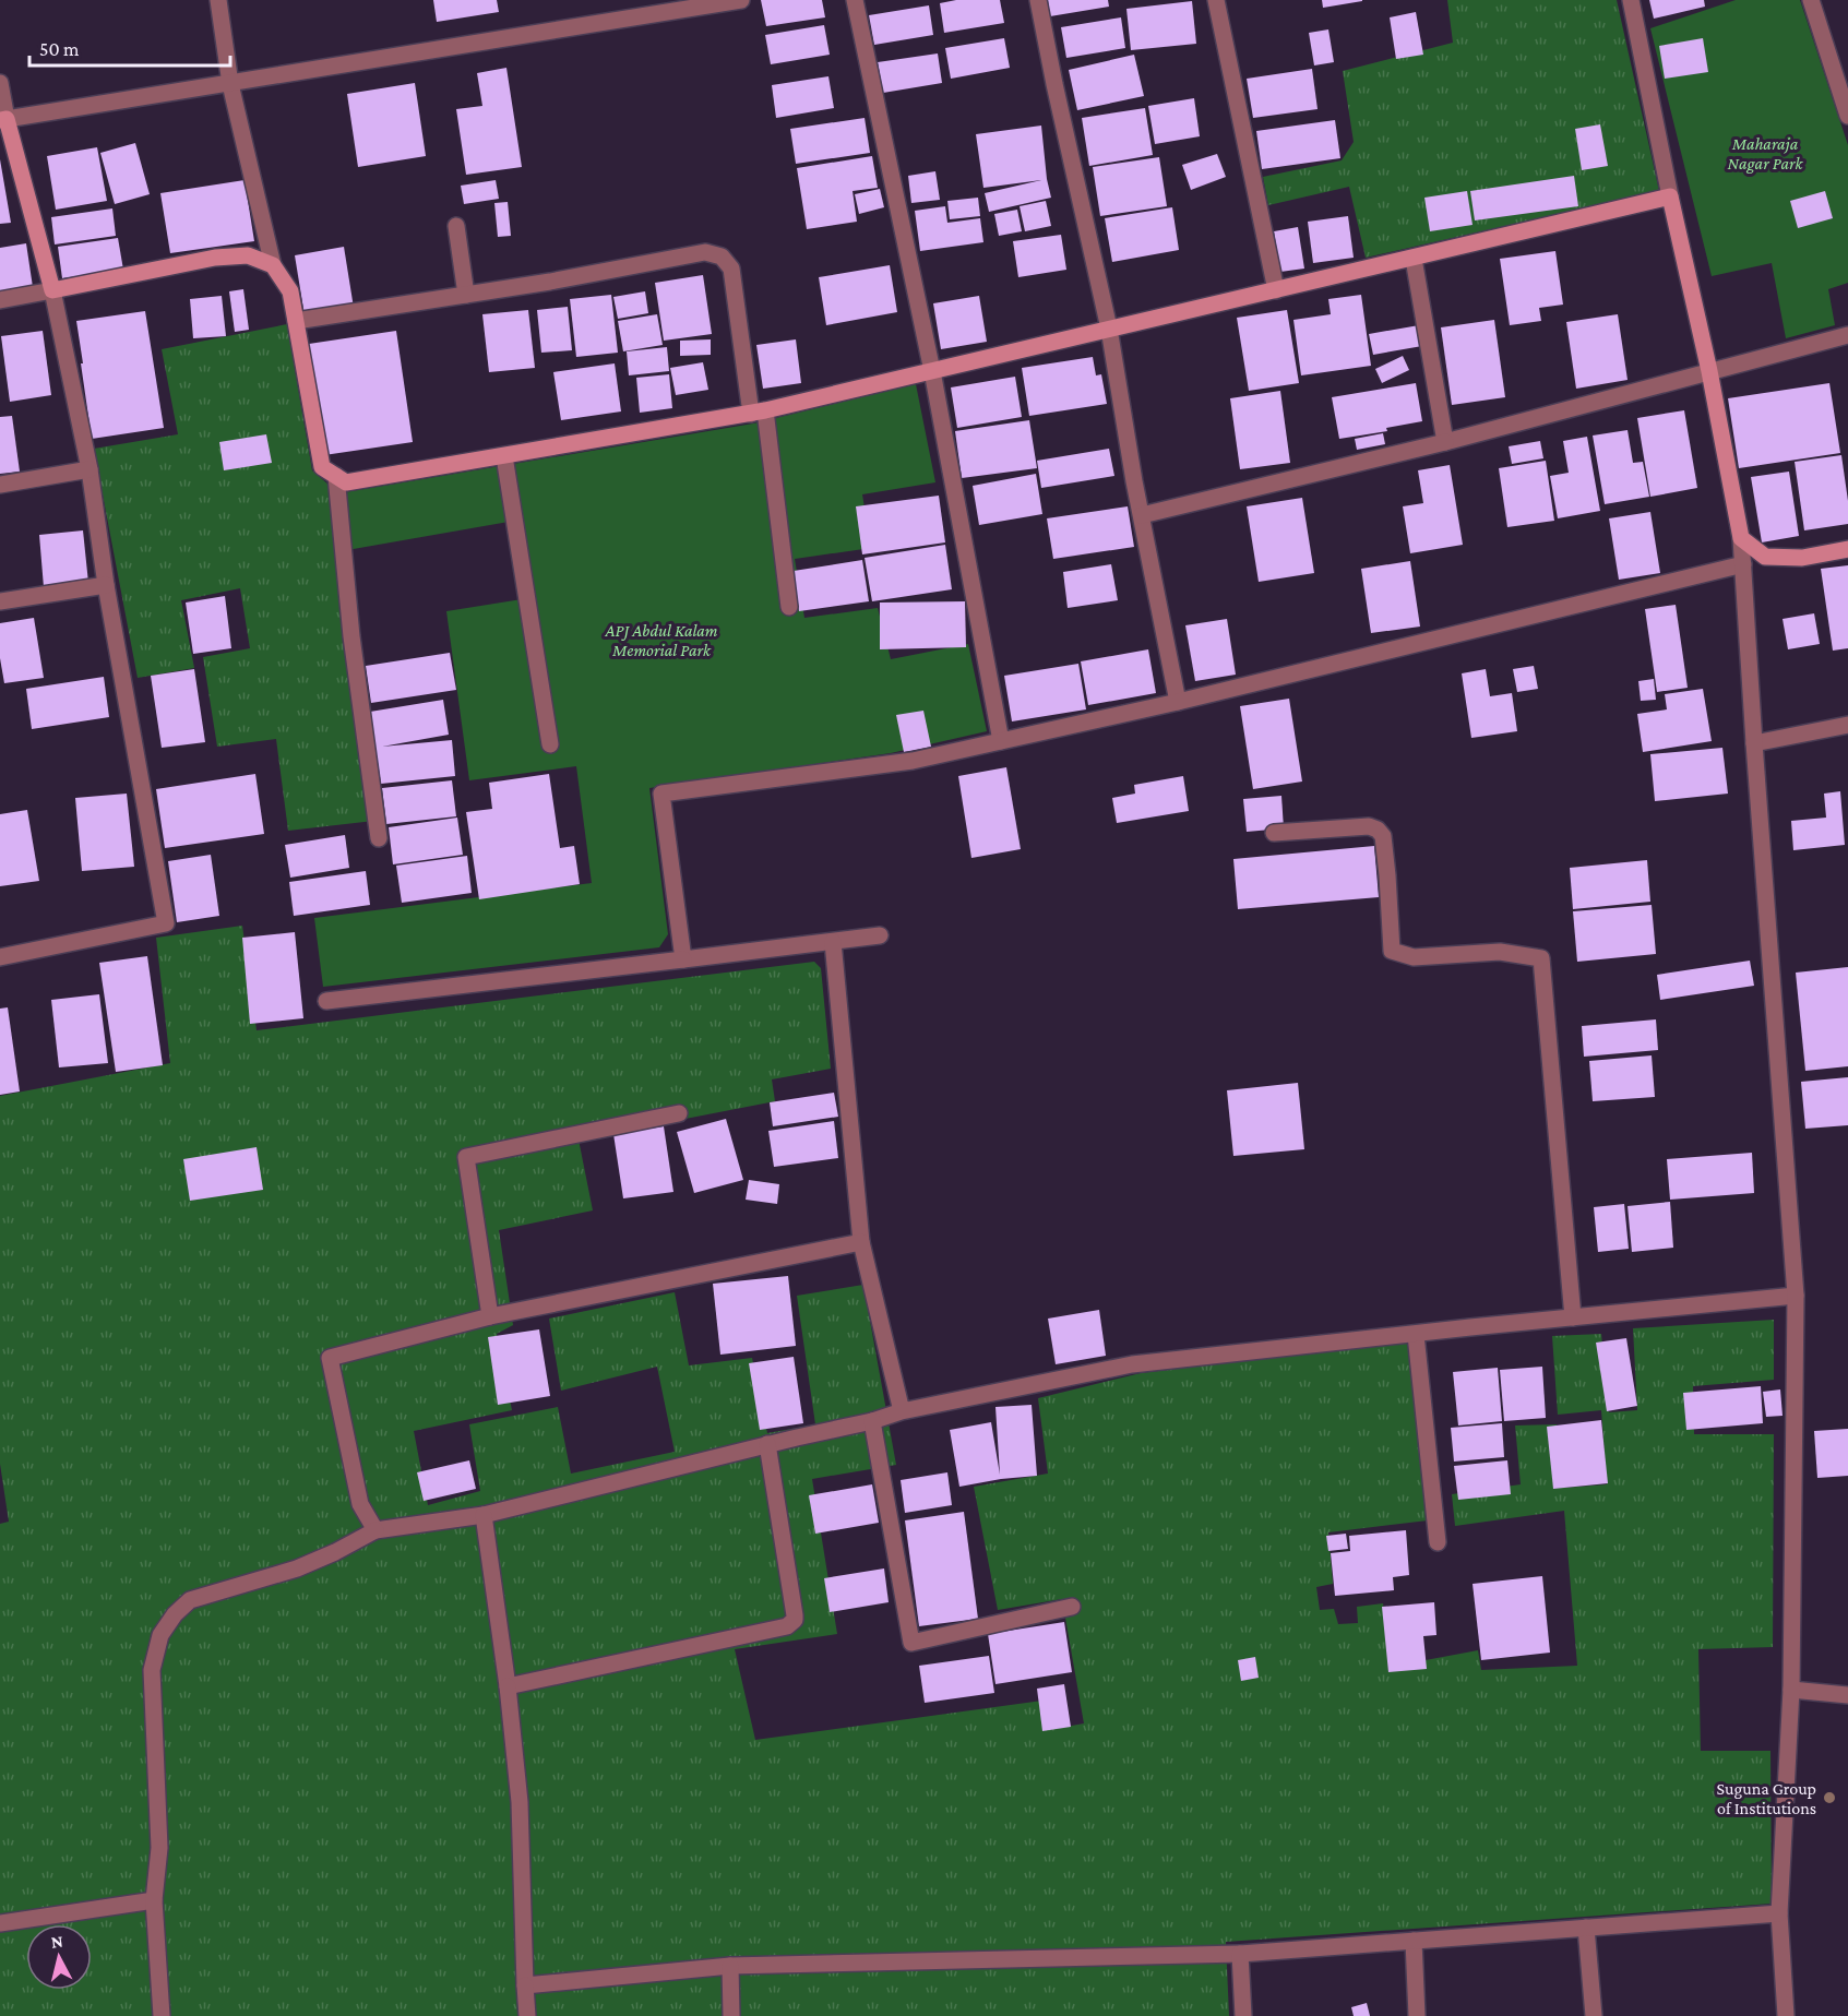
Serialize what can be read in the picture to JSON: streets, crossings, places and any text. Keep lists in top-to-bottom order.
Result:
{
  "parks": ["Maharaja Nagar Park", "APJ Abdul Kalam Memorial Park"],
  "places": ["Suguna Group of Institutions"],
  "scale_bar": "50 m",
  "north": "top"
}
